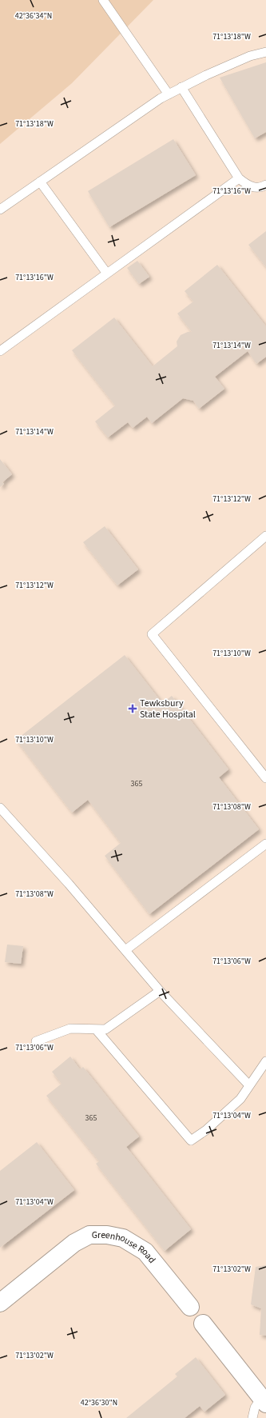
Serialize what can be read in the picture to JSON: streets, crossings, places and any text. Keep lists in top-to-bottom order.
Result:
{
  "streets": {
    "street": ["Greenhouse Road"]
  },
  "places": {
    "health": ["Tewksbury State Hospital"]
  },
  "house_numbers": ["365", "365"],
  "coordinates": [
    "42°36'34\"N",
    "71°13'18\"W",
    "71°13'16\"W",
    "71°13'14\"W",
    "71°13'12\"W",
    "71°13'10\"W",
    "71°13'08\"W",
    "71°13'06\"W",
    "71°13'04\"W",
    "71°13'02\"W",
    "42°36'30\"N"
  ]
}
